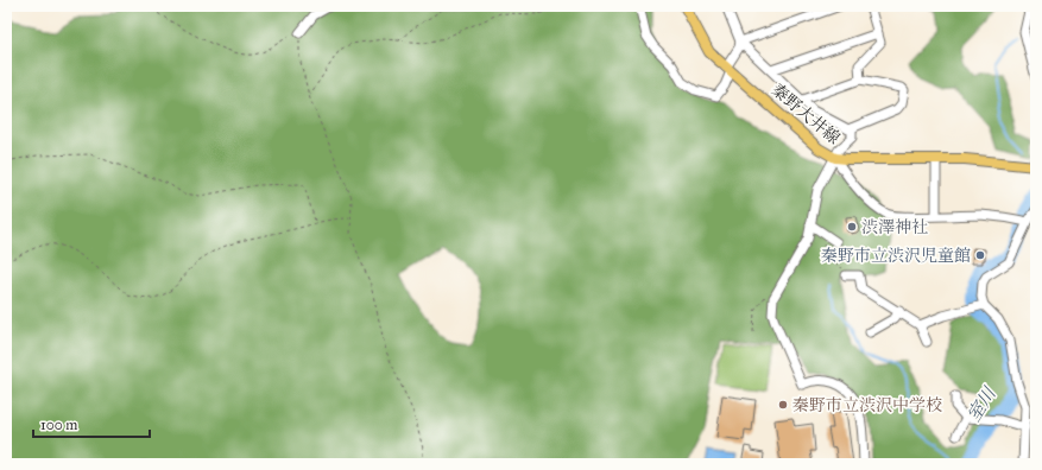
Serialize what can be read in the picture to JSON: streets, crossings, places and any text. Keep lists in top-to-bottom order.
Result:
{
  "streets": {
    "main road": ["秦野大井線"]
  },
  "water": ["室川"],
  "places": ["渋澤神社", "秦野市立渋沢児童館", "秦野市立渋沢中学校"],
  "scale_bar": "100 m"
}
